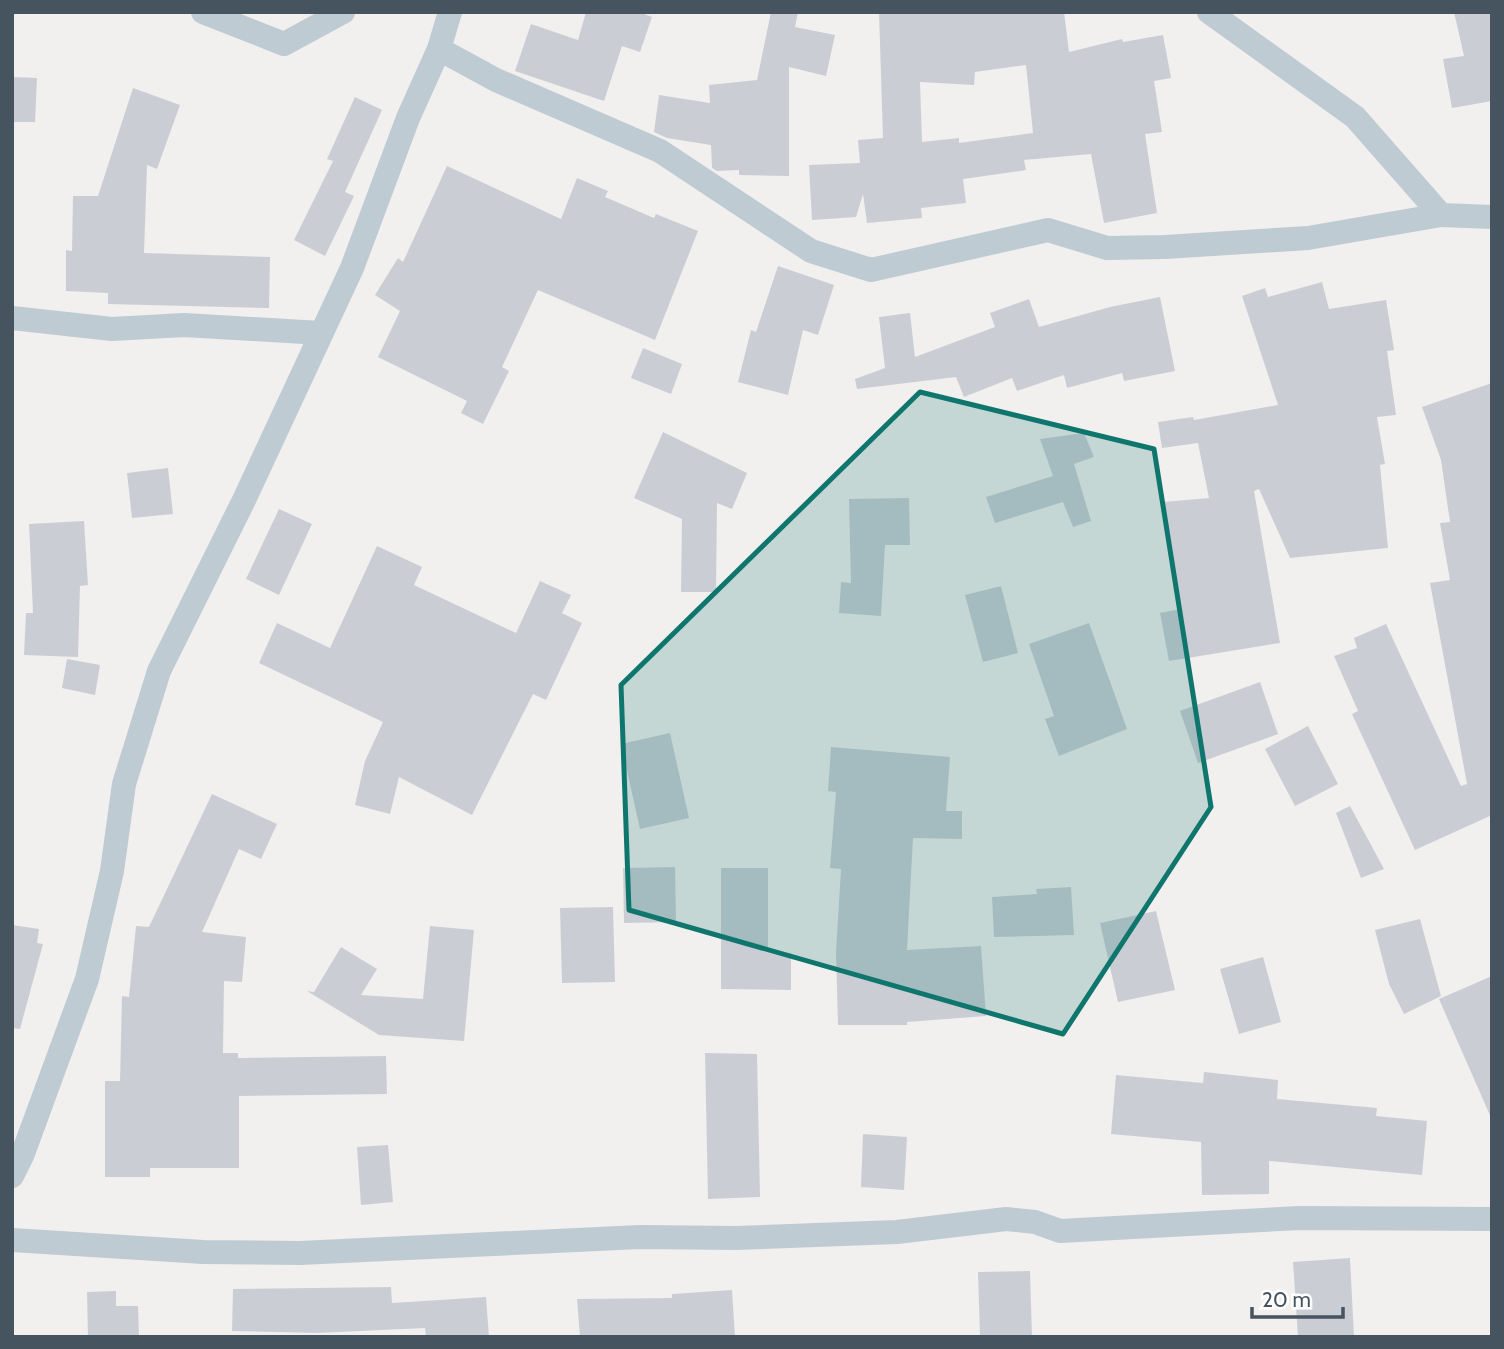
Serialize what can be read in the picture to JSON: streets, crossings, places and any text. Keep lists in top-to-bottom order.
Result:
{
  "scale_bar": "20 m"
}
